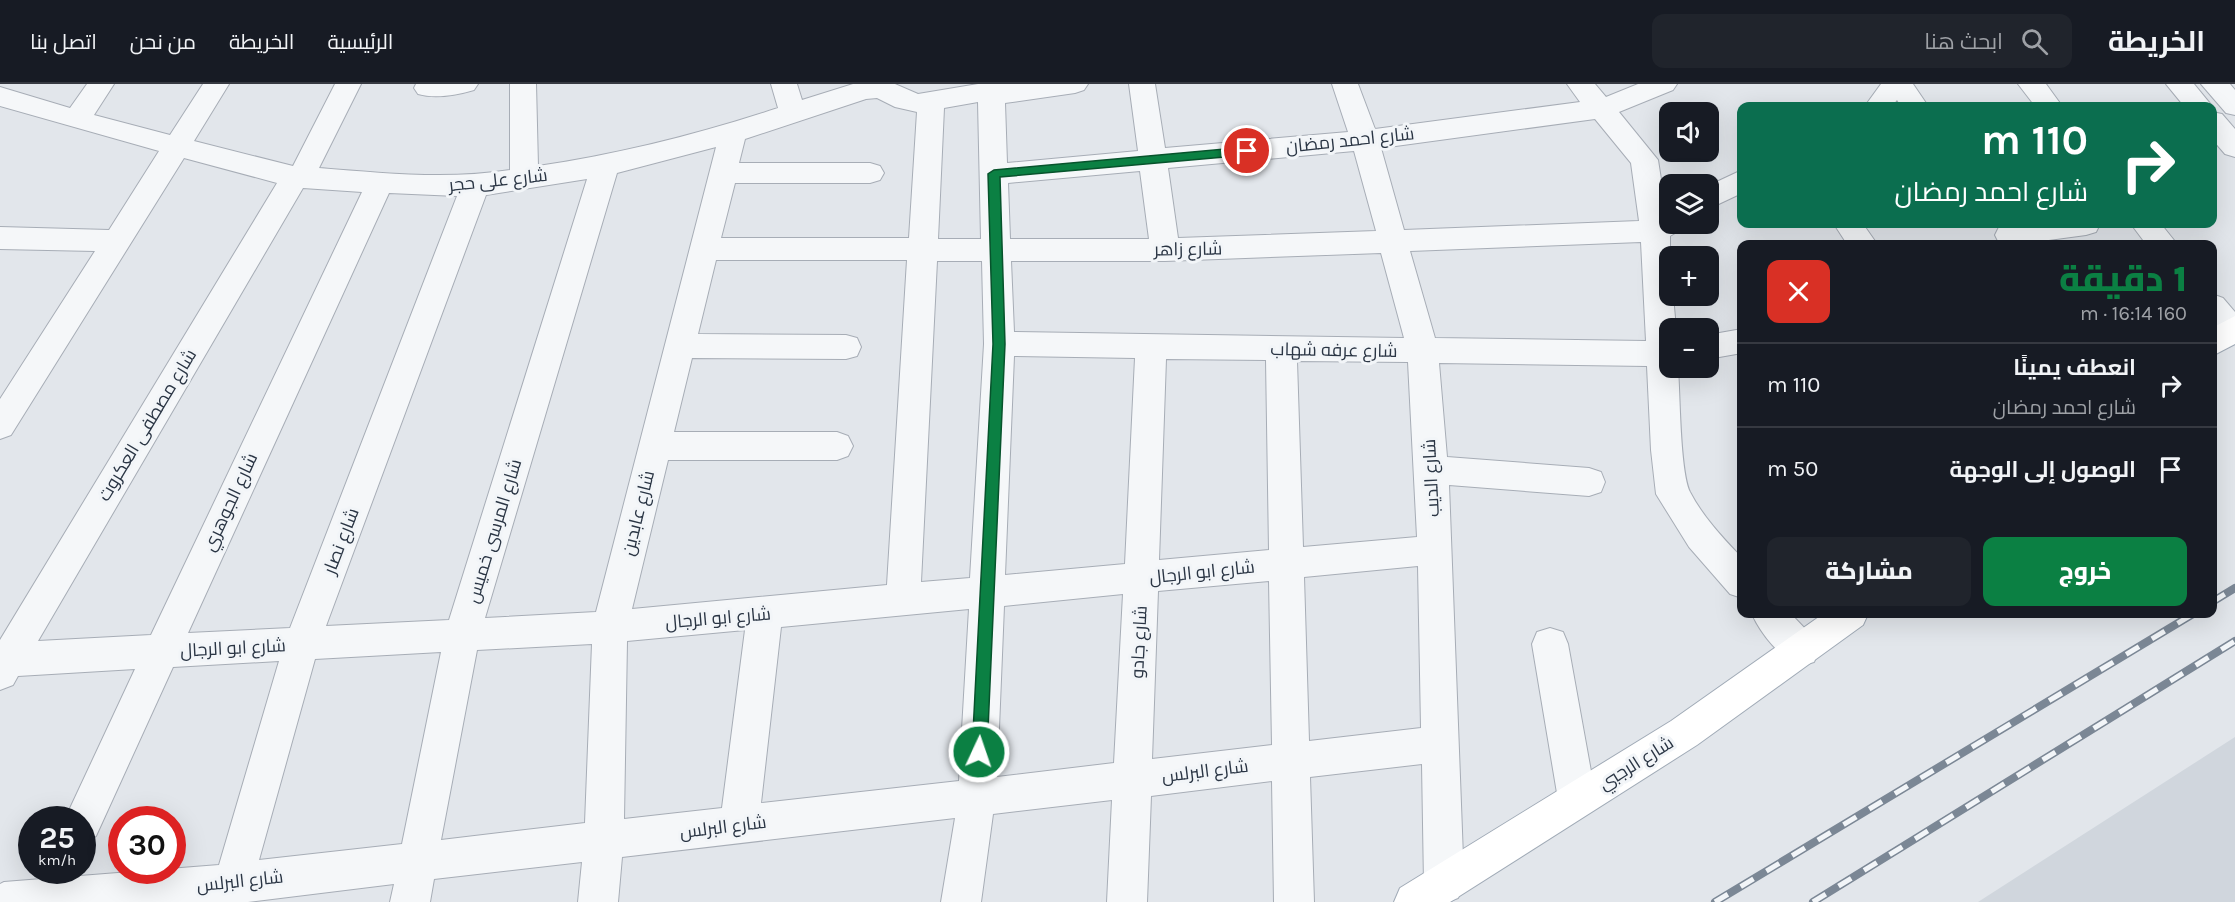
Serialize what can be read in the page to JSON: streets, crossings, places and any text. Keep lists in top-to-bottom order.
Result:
{
  "streets": {
    "main road": ["شارع الرجبي"],
    "street": [
      "شارع احمد رمضان",
      "شارع على حجر",
      "شارع زاهر",
      "شارع عرفه شهاب",
      "شارع مصطفى العكروت",
      "شارع الديب",
      "شارع الجوهري",
      "شارع عابدين",
      "شارع المرسى خميس",
      "شارع نصار",
      "شارع ابو الرجال",
      "شارع جادو",
      "شارع البرلس"
    ]
  },
  "crossings": [
    ["شارع احمد رمضان", "شارع الديب"],
    ["شارع على حجر", "شارع مصطفى العكروت"],
    ["شارع على حجر", "شارع الجوهري"],
    ["شارع على حجر", "شارع عابدين"],
    ["شارع على حجر", "شارع المرسى خميس"],
    ["شارع على حجر", "شارع نصار"],
    ["شارع زاهر", "شارع الديب"],
    ["شارع زاهر", "شارع عابدين"],
    ["شارع عرفه شهاب", "شارع الديب"],
    ["شارع عرفه شهاب", "شارع جادو"],
    ["شارع مصطفى العكروت", "شارع ابو الرجال"],
    ["شارع الديب", "شارع ابو الرجال"],
    ["شارع الديب", "شارع الرجبي"],
    ["شارع الديب", "شارع البرلس"],
    ["شارع الجوهري", "شارع ابو الرجال"],
    ["شارع عابدين", "شارع ابو الرجال"],
    ["شارع عابدين", "شارع البرلس"],
    ["شارع المرسى خميس", "شارع ابو الرجال"],
    ["شارع المرسى خميس", "شارع البرلس"],
    ["شارع نصار", "شارع ابو الرجال"],
    ["شارع نصار", "شارع البرلس"],
    ["شارع ابو الرجال", "شارع جادو"],
    ["شارع جادو", "شارع البرلس"]
  ],
  "page": {
    "header": "الخريطة",
    "search": "ابحث هنا",
    "nav": [
      "الرئيسية",
      "الخريطة",
      "من نحن",
      "اتصل بنا"
    ],
    "map_buttons": ["+", "−"],
    "turn": ["110 m", "شارع احمد رمضان"],
    "heading": ["1 دقيقة", "160 m · 16:14"],
    "list": [
      {
        "name": "انعطف يمينًا",
        "note": "شارع احمد رمضان",
        "value": "110 m"
      },
      {
        "name": "الوصول إلى الوجهة",
        "value": "50 m"
      }
    ],
    "buttons": ["خروج", "مشاركة"],
    "speed": "25 km/h",
    "limit": "30"
  }
}
